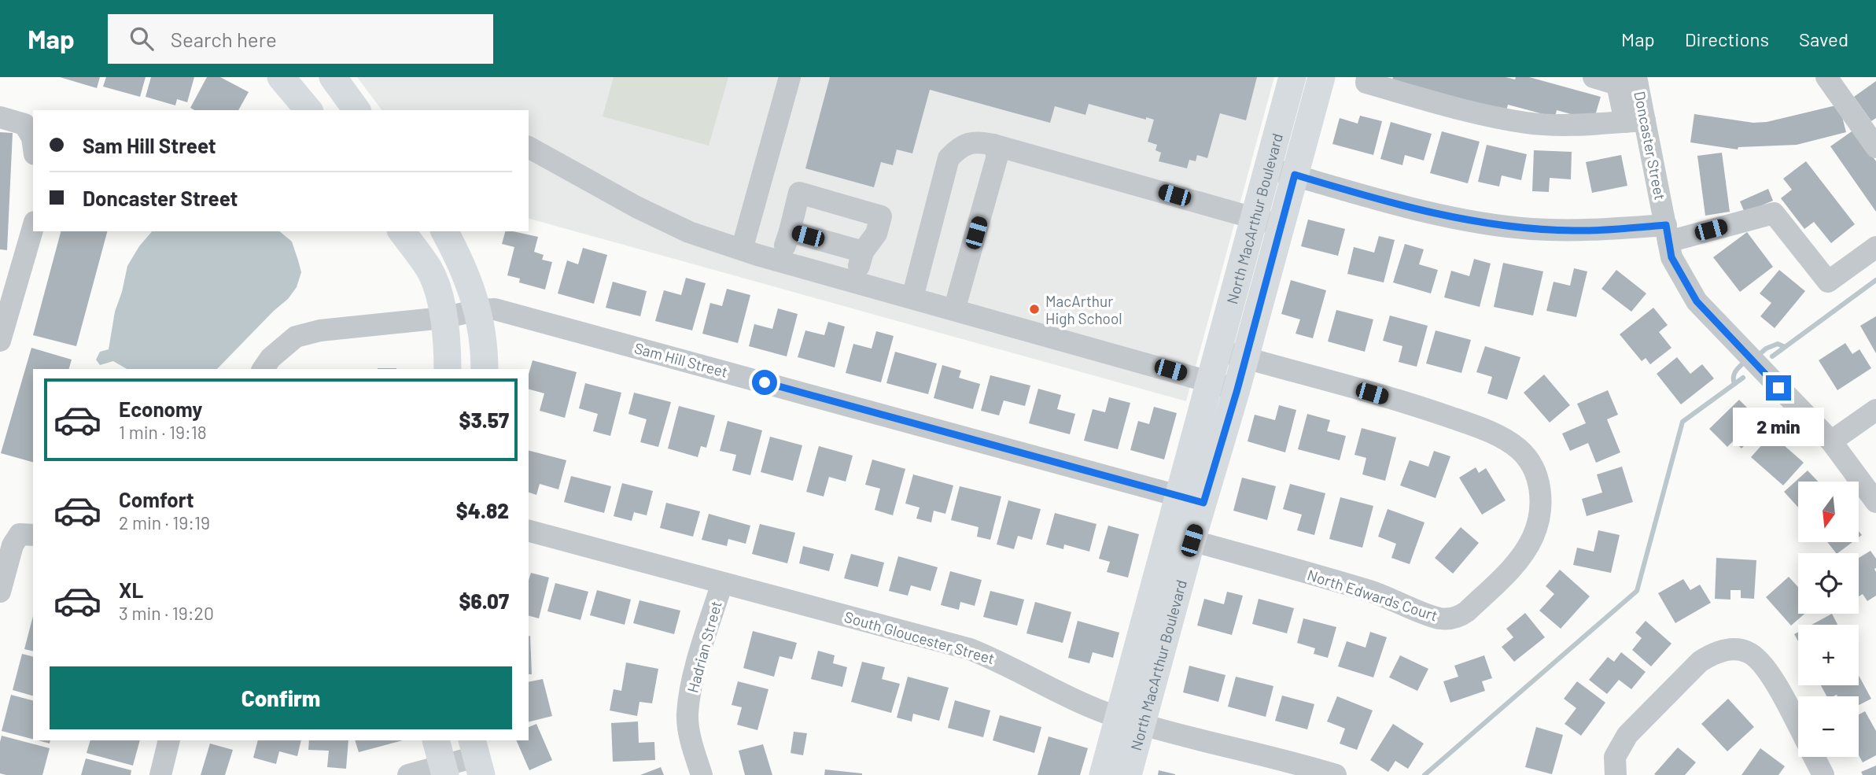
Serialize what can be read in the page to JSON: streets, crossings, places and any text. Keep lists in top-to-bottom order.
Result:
{
  "streets": {
    "main road": ["North MacArthur Boulevard"],
    "street": [
      "Doncaster Street",
      "Sam Hill Street",
      "North Edwards Court",
      "South Gloucester Street",
      "Hadrian Street"
    ]
  },
  "crossings": [
    ["North MacArthur Boulevard", "Sam Hill Street"],
    ["North MacArthur Boulevard", "North Edwards Court"],
    ["North MacArthur Boulevard", "South Gloucester Street"],
    ["South Gloucester Street", "Hadrian Street"]
  ],
  "places": ["MacArthur High School"],
  "north": "bottom",
  "page": {
    "header": "Map",
    "search": "Search here",
    "nav": ["Map", "Directions", "Saved"],
    "banner": ["Sam Hill Street", "Doncaster Street"],
    "list": [
      {
        "name": "Economy",
        "note": "1 min · 19:18",
        "value": "$3.57"
      },
      {
        "name": "Comfort",
        "note": "2 min · 19:19",
        "value": "$4.82"
      },
      {
        "name": "XL",
        "note": "3 min · 19:20",
        "value": "$6.07"
      }
    ],
    "bubble": "2 min",
    "map_buttons": ["+", "−"],
    "buttons": "Confirm"
  }
}
